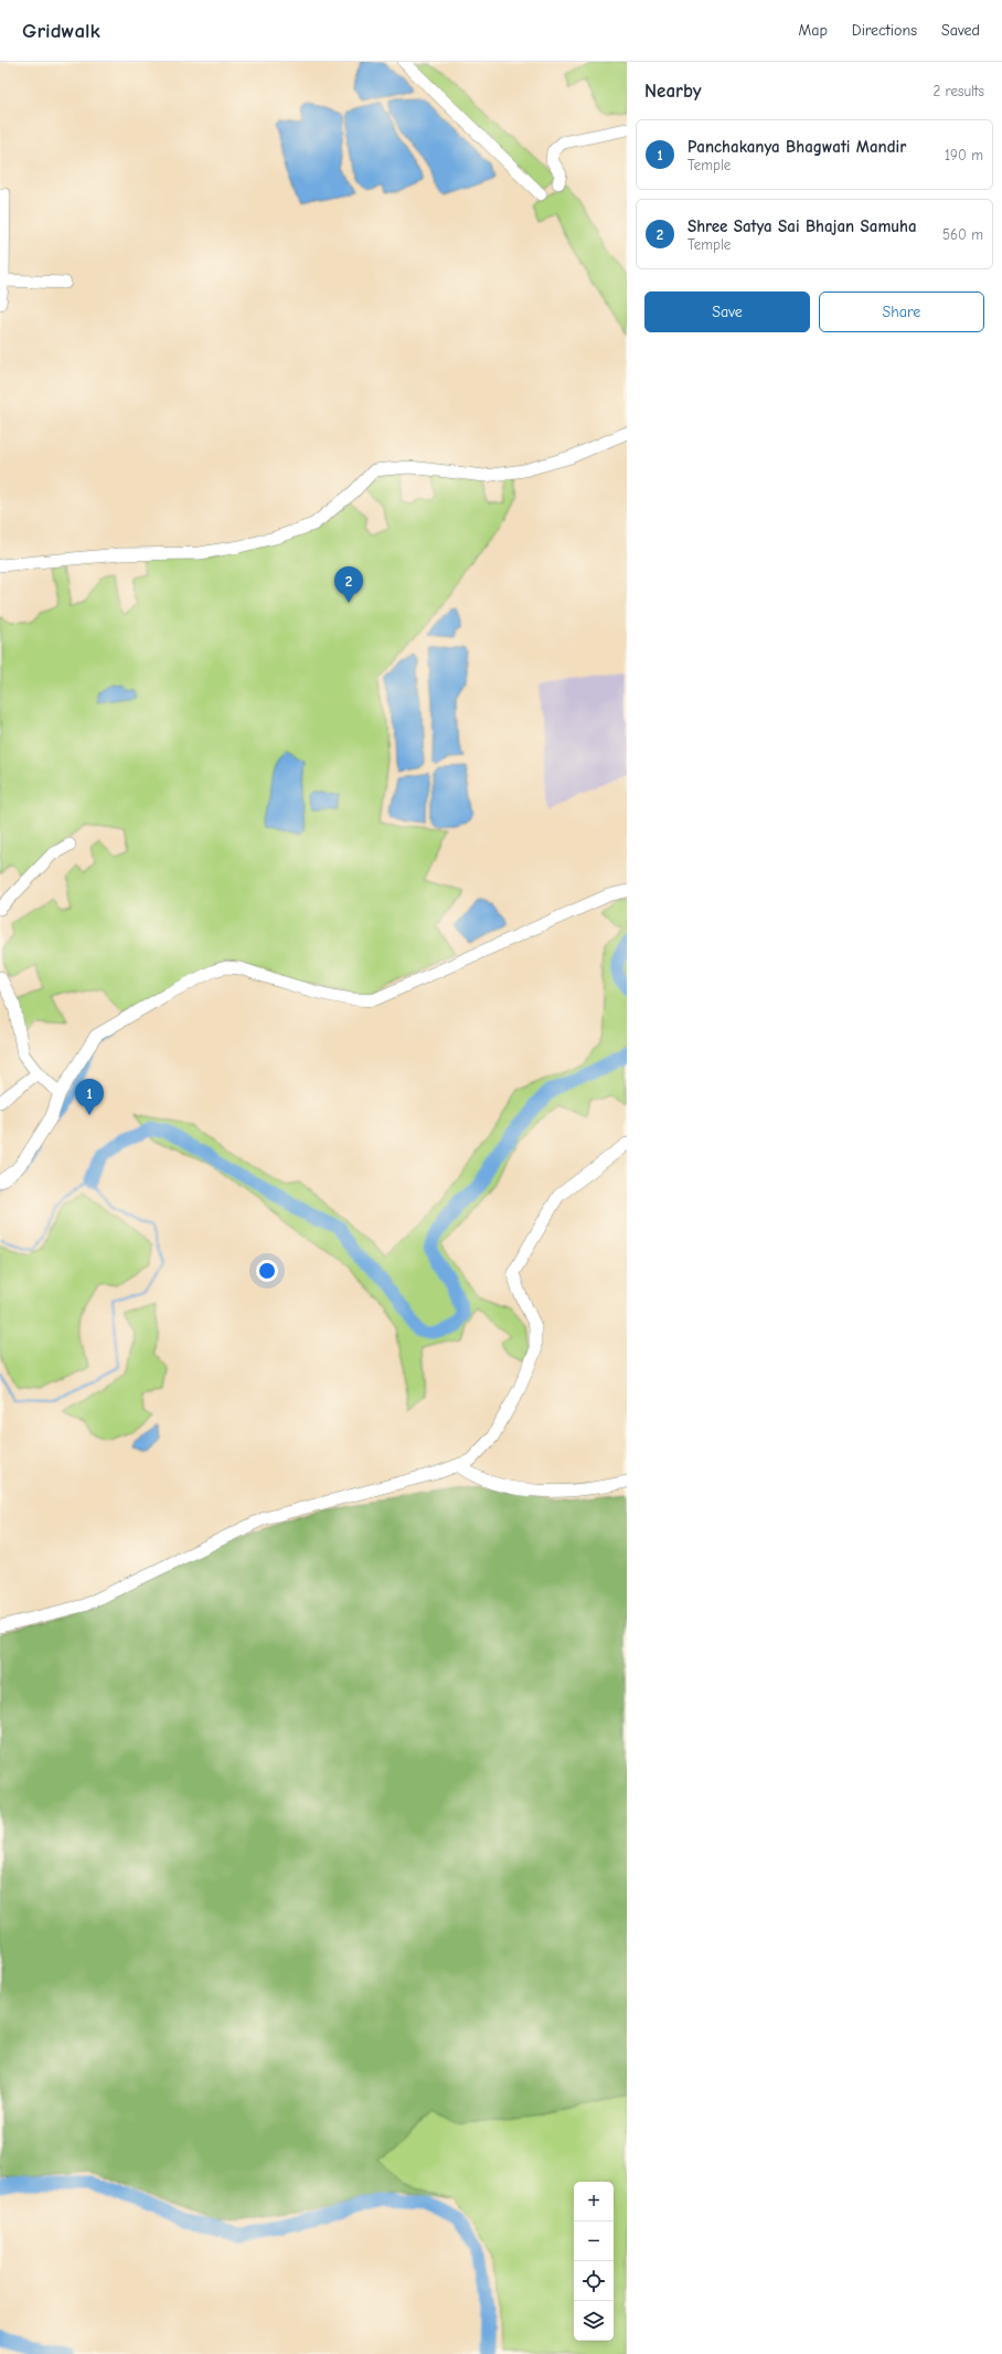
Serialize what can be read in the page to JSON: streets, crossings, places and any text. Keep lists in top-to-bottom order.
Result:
{
  "page": {
    "header": "Gridwalk",
    "nav": ["Map", "Directions", "Saved"],
    "heading": ["Nearby", "2 results"],
    "list": [
      {
        "mark": "1",
        "name": "Panchakanya Bhagwati Mandir",
        "note": "Temple",
        "value": "190 m"
      },
      {
        "mark": "2",
        "name": "Shree Satya Sai Bhajan Samuha",
        "note": "Temple",
        "value": "560 m"
      }
    ],
    "buttons": ["Save", "Share"],
    "pins": ["2", "1"],
    "map_buttons": ["+", "−"]
  }
}
